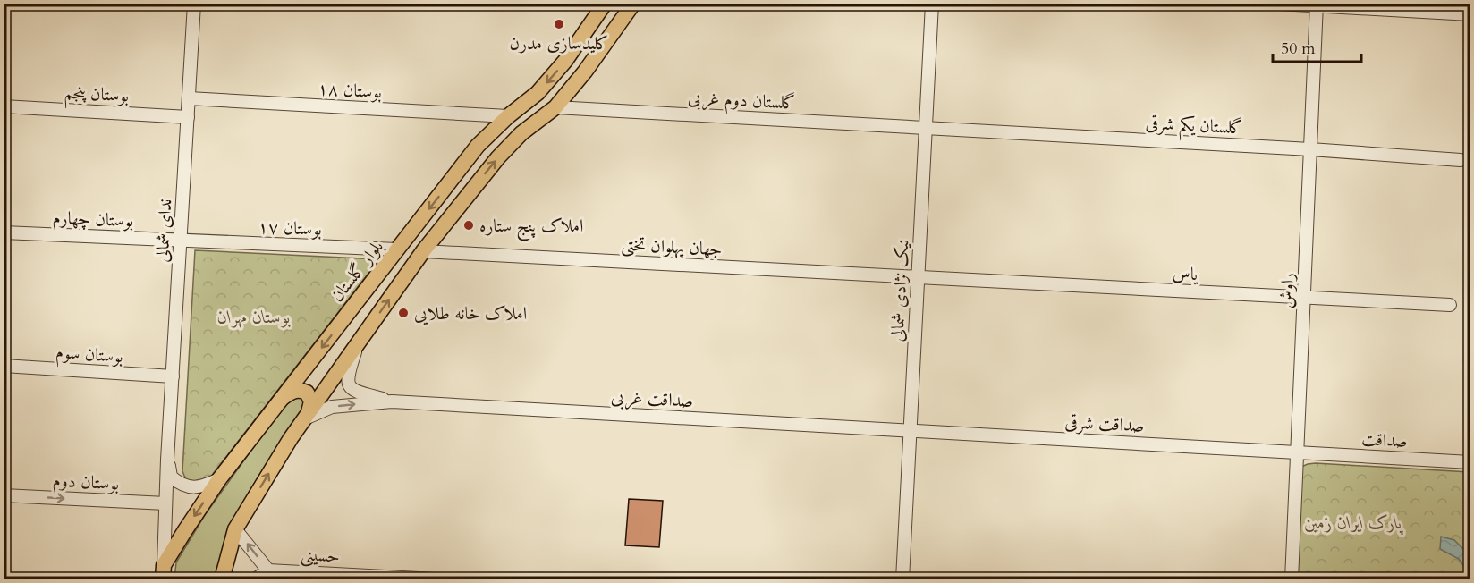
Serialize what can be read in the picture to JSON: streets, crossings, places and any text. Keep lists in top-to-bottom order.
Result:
{
  "streets": {
    "main road": ["بلوار گلستان"],
    "street": [
      "بوستان ۱۸",
      "بوستان پنجم",
      "گلستان دوم غربی",
      "گلستان یکم شرقی",
      "بوستان چهارم",
      "بوستان ۱۷",
      "ندای شمالی",
      "جهان پهلوان تختی",
      "یاس",
      "نیک نژادی شمالی",
      "راوش",
      "بوستان سوم",
      "صداقت غربی",
      "صداقت شرقی",
      "صداقت",
      "بوستان دوم",
      "حسینی"
    ]
  },
  "crossings": [
    ["بوستان ۱۸", "ندای شمالی"],
    ["بوستان ۱۸", "بلوار گلستان"],
    ["بوستان پنجم", "ندای شمالی"],
    ["گلستان دوم غربی", "گلستان یکم شرقی"],
    ["گلستان دوم غربی", "نیک نژادی شمالی"],
    ["گلستان یکم شرقی", "نیک نژادی شمالی"],
    ["گلستان یکم شرقی", "راوش"],
    ["بوستان چهارم", "بوستان ۱۷"],
    ["بوستان چهارم", "ندای شمالی"],
    ["بوستان ۱۷", "ندای شمالی"],
    ["بوستان ۱۷", "بلوار گلستان"],
    ["ندای شمالی", "بلوار گلستان"],
    ["ندای شمالی", "بوستان سوم"],
    ["ندای شمالی", "بوستان دوم"],
    ["جهان پهلوان تختی", "یاس"],
    ["جهان پهلوان تختی", "نیک نژادی شمالی"],
    ["یاس", "نیک نژادی شمالی"],
    ["یاس", "راوش"],
    ["نیک نژادی شمالی", "صداقت غربی"],
    ["نیک نژادی شمالی", "صداقت شرقی"],
    ["راوش", "صداقت شرقی"],
    ["راوش", "صداقت"],
    ["صداقت غربی", "صداقت شرقی"],
    ["صداقت شرقی", "صداقت"]
  ],
  "one_way": ["بوستان دوم"],
  "parks": ["بوستان مهران", "پارک ایران زمین"],
  "places": ["کلیدسازی مدرن", "املاک پنج ستاره", "املاک خانه طلایی"],
  "scale_bar": "50 m"
}
